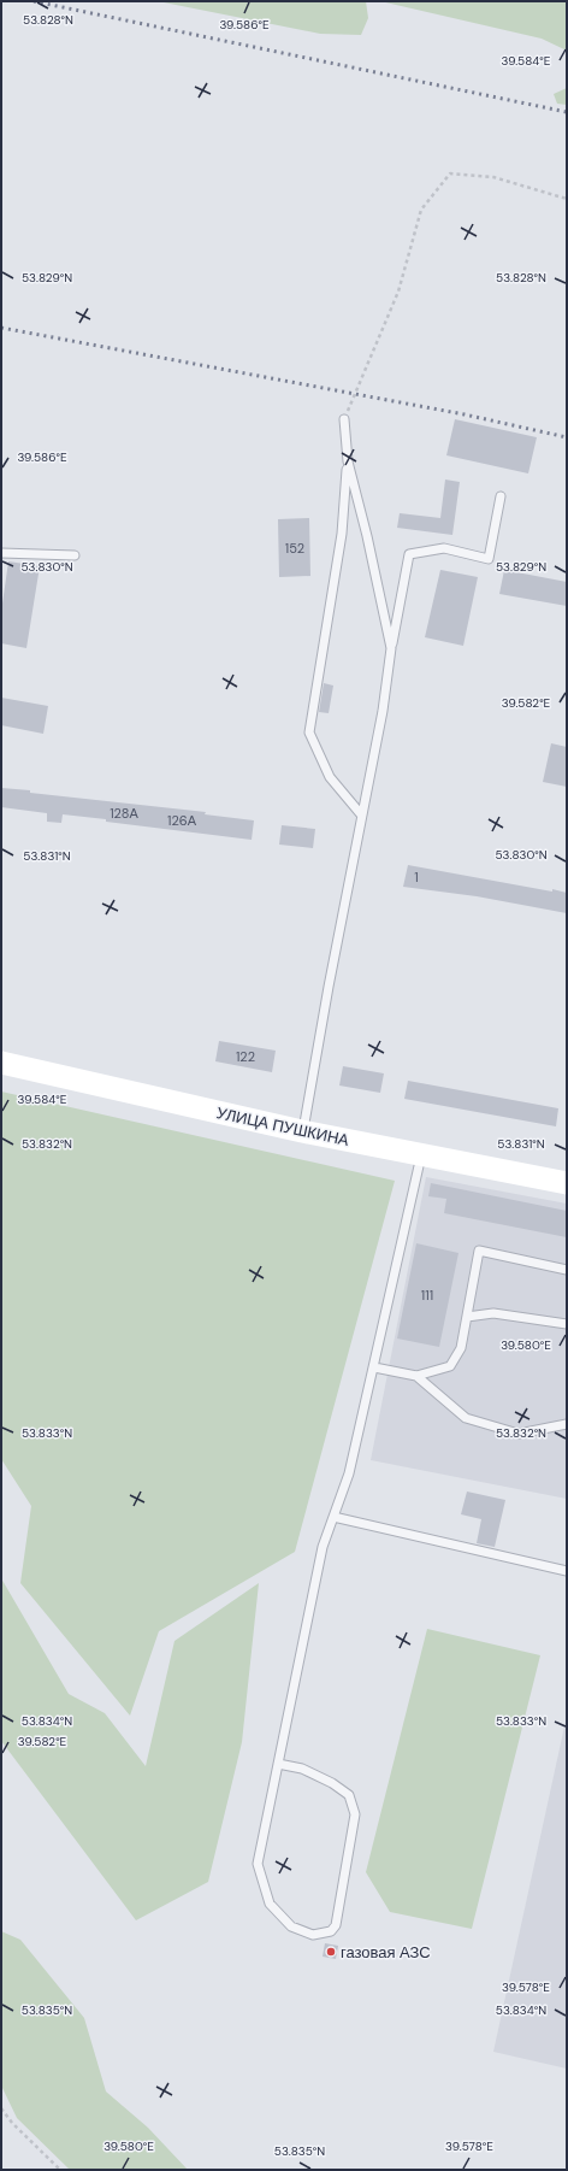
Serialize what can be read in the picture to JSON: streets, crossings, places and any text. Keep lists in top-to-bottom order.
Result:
{
  "streets": {
    "main road": ["УЛИЦА ПУШКИНА"]
  },
  "places": ["газовая АЗС"],
  "house_numbers": [
    "152",
    "128А",
    "126А",
    "1",
    "122",
    "111"
  ],
  "coordinates": [
    "53.828°N",
    "39.586°E",
    "39.584°E",
    "53.829°N",
    "53.830°N",
    "39.582°E",
    "53.831°N",
    "53.832°N",
    "39.580°E",
    "53.833°N",
    "53.834°N",
    "39.578°E",
    "53.835°N"
  ]
}
